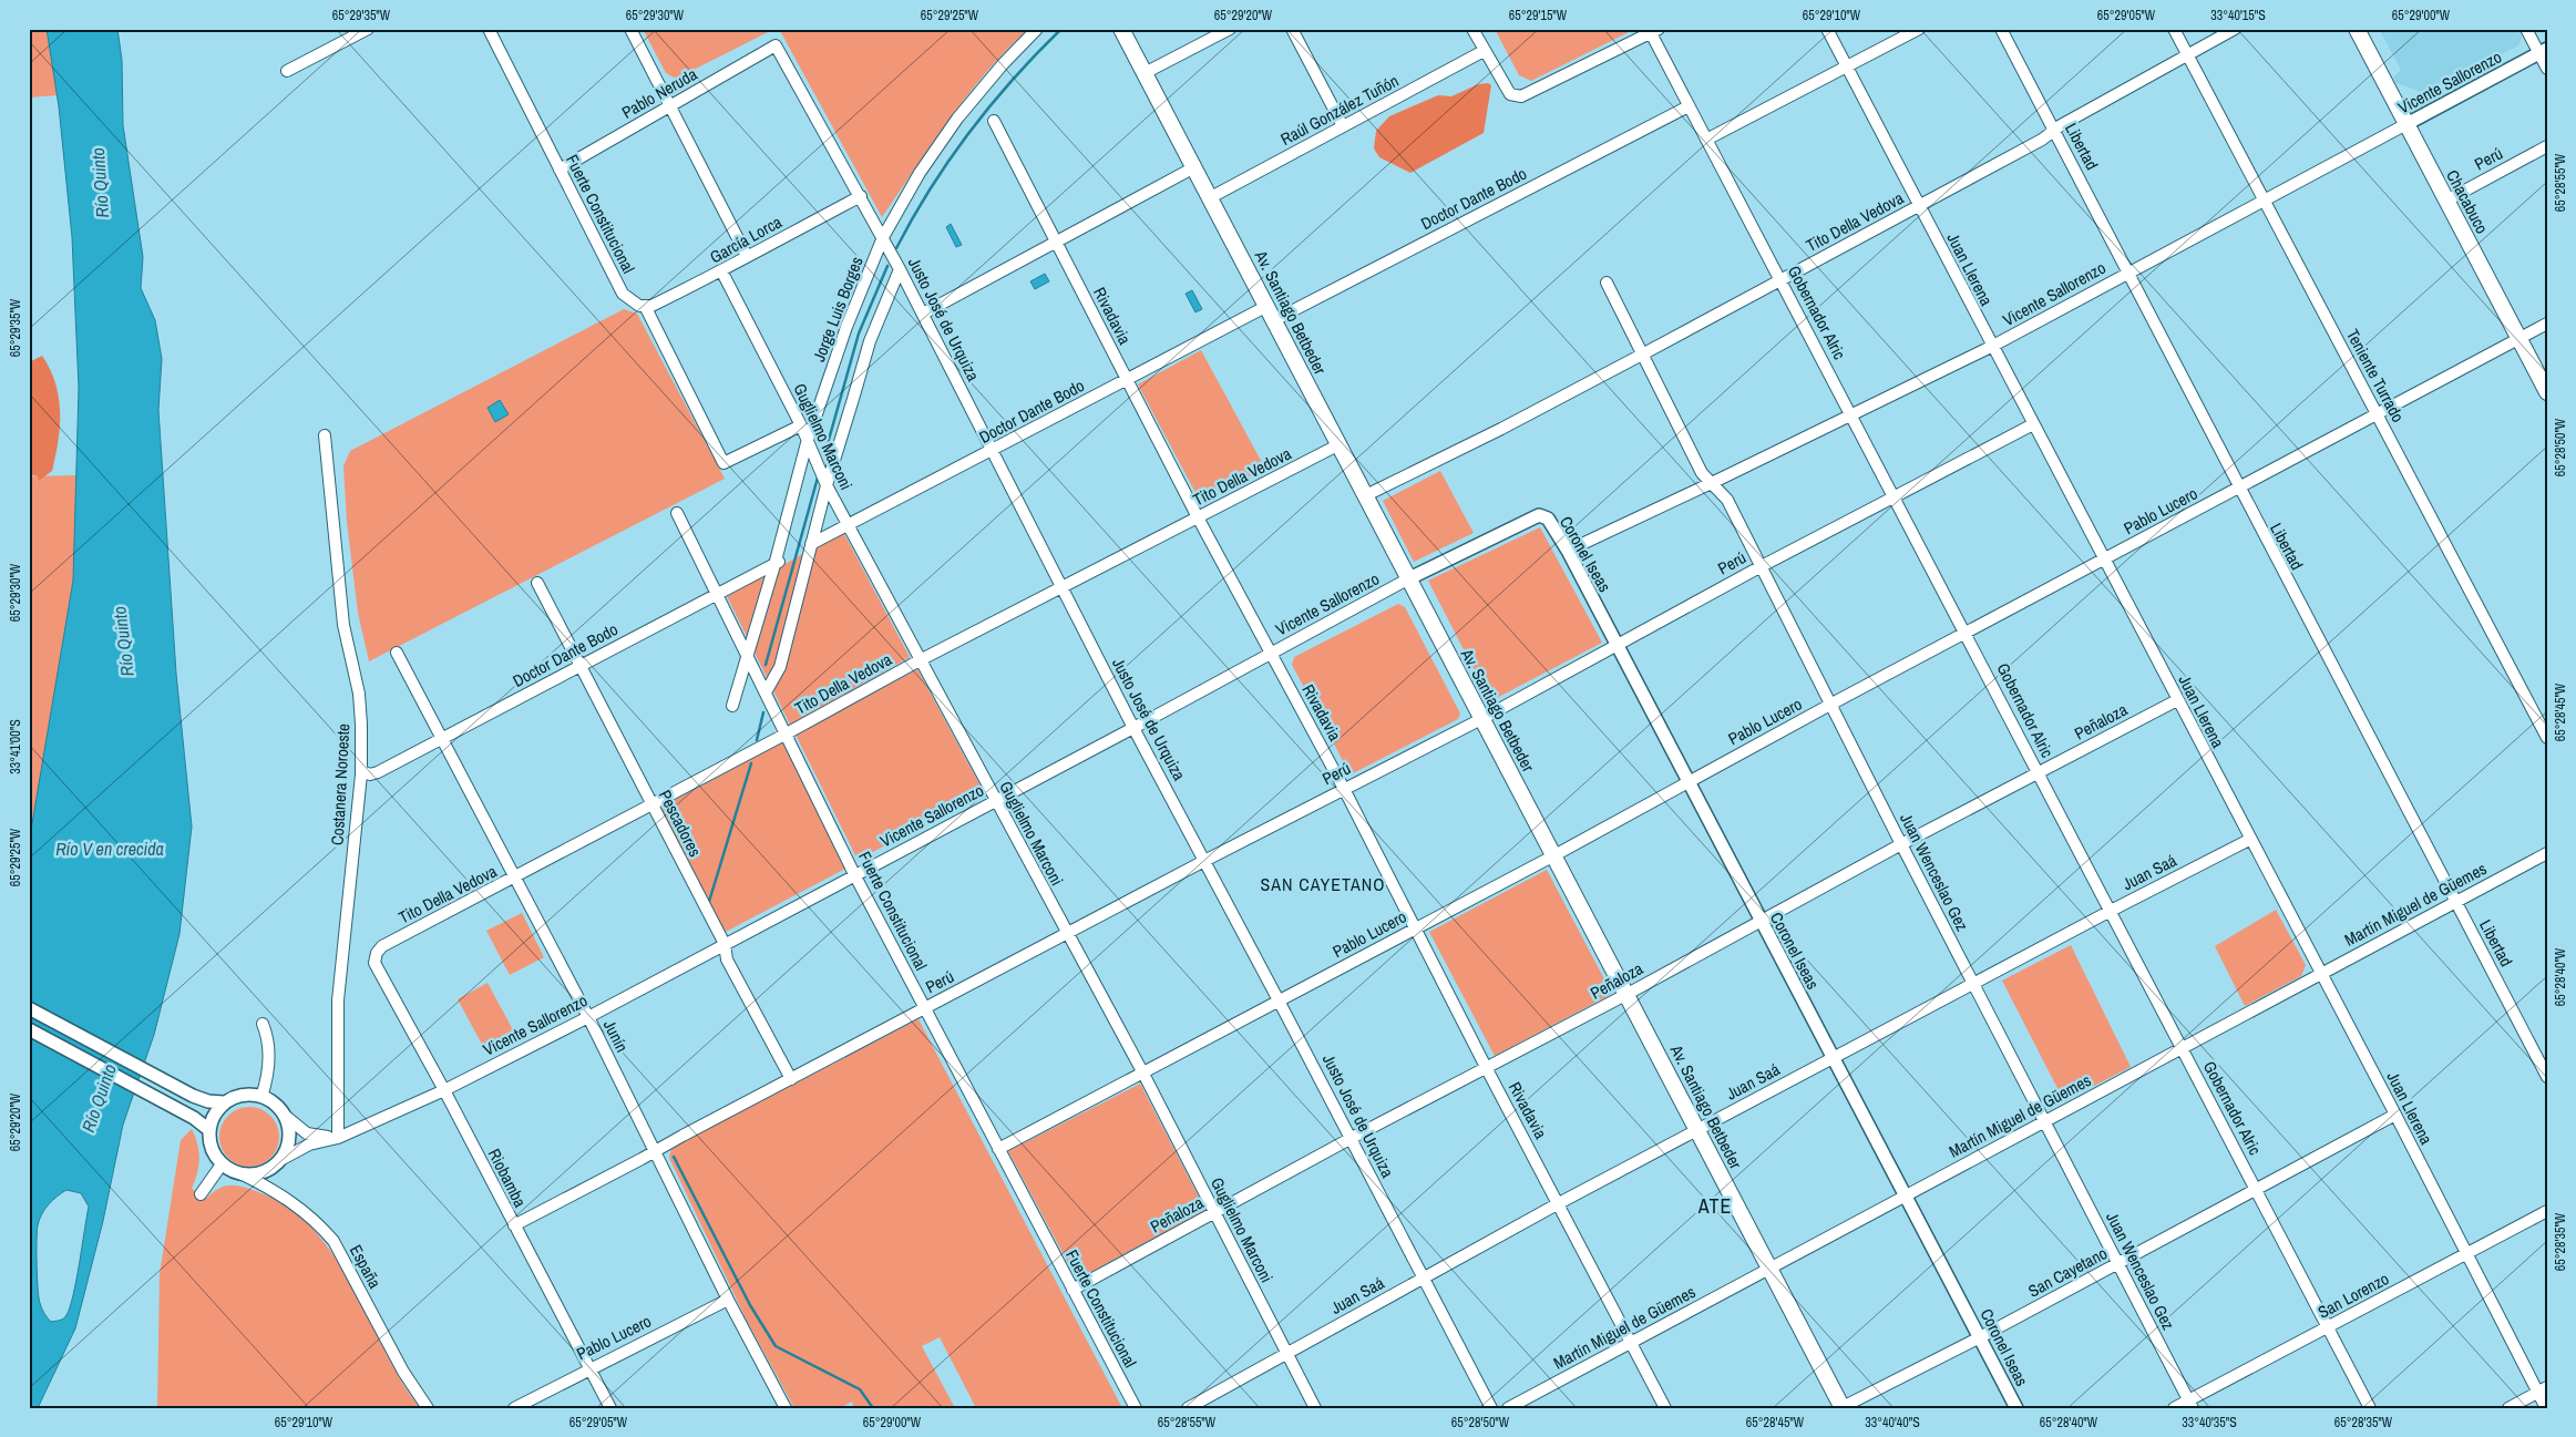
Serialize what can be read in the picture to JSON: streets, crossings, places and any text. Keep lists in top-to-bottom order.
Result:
{
  "streets": {
    "main road": ["Chacabuco", "Av. Santiago Betbeder"],
    "street": [
      "Vicente Sallorenzo",
      "Pablo Neruda",
      "Raúl González Tuñón",
      "Libertad",
      "Perú",
      "Doctor Dante Bodo",
      "Fuerte Constitucional",
      "Tito Della Vedova",
      "García Lorca",
      "Juan Llerena",
      "Jorge Luis Borges",
      "Gobernador Alric",
      "Rivadavia",
      "Justo José de Urquiza",
      "Teniente Turrado",
      "Guglielmo Marconi",
      "Pablo Lucero",
      "Coronel Iseas",
      "Peñaloza",
      "Costanera Noroeste",
      "Pescadores",
      "Juan Wenceslao Gez",
      "Juan Saá",
      "Martín Miguel de Güemes",
      "Junín",
      "Riobamba",
      "España",
      "San Cayetano",
      "San Lorenzo"
    ]
  },
  "crossings": [
    ["Vicente Sallorenzo", "Libertad"],
    ["Vicente Sallorenzo", "Chacabuco"],
    ["Vicente Sallorenzo", "Fuerte Constitucional"],
    ["Vicente Sallorenzo", "Juan Llerena"],
    ["Vicente Sallorenzo", "Av. Santiago Betbeder"],
    ["Vicente Sallorenzo", "Gobernador Alric"],
    ["Vicente Sallorenzo", "Rivadavia"],
    ["Vicente Sallorenzo", "Justo José de Urquiza"],
    ["Vicente Sallorenzo", "Teniente Turrado"],
    ["Vicente Sallorenzo", "Guglielmo Marconi"],
    ["Vicente Sallorenzo", "Coronel Iseas"],
    ["Vicente Sallorenzo", "Costanera Noroeste"],
    ["Vicente Sallorenzo", "Pescadores"],
    ["Vicente Sallorenzo", "Juan Wenceslao Gez"],
    ["Vicente Sallorenzo", "Junín"],
    ["Vicente Sallorenzo", "Riobamba"],
    ["Vicente Sallorenzo", "España"],
    ["Pablo Neruda", "Fuerte Constitucional"],
    ["Pablo Neruda", "Justo José de Urquiza"],
    ["Raúl González Tuñón", "Av. Santiago Betbeder"],
    ["Libertad", "Tito Della Vedova"],
    ["Libertad", "Pablo Lucero"],
    ["Libertad", "Martín Miguel de Güemes"],
    ["Perú", "Chacabuco"],
    ["Perú", "Fuerte Constitucional"],
    ["Perú", "Juan Llerena"],
    ["Perú", "Av. Santiago Betbeder"],
    ["Perú", "Gobernador Alric"],
    ["Perú", "Rivadavia"],
    ["Perú", "Justo José de Urquiza"],
    ["Perú", "Guglielmo Marconi"],
    ["Perú", "Coronel Iseas"],
    ["Perú", "Pescadores"],
    ["Perú", "Juan Wenceslao Gez"],
    ["Perú", "Junín"],
    ["Perú", "Riobamba"],
    ["Doctor Dante Bodo", "Fuerte Constitucional"],
    ["Doctor Dante Bodo", "Jorge Luis Borges"],
    ["Doctor Dante Bodo", "Av. Santiago Betbeder"],
    ["Doctor Dante Bodo", "Gobernador Alric"],
    ["Doctor Dante Bodo", "Rivadavia"],
    ["Doctor Dante Bodo", "Justo José de Urquiza"],
    ["Doctor Dante Bodo", "Guglielmo Marconi"],
    ["Doctor Dante Bodo", "Costanera Noroeste"],
    ["Doctor Dante Bodo", "Pescadores"],
    ["Doctor Dante Bodo", "Junín"],
    ["Chacabuco", "Pablo Lucero"],
    ["Fuerte Constitucional", "Tito Della Vedova"],
    ["Fuerte Constitucional", "García Lorca"],
    ["Fuerte Constitucional", "Jorge Luis Borges"],
    ["Fuerte Constitucional", "Pablo Lucero"],
    ["Fuerte Constitucional", "Peñaloza"],
    ["Tito Della Vedova", "Juan Llerena"],
    ["Tito Della Vedova", "Av. Santiago Betbeder"],
    ["Tito Della Vedova", "Gobernador Alric"],
    ["Tito Della Vedova", "Rivadavia"],
    ["Tito Della Vedova", "Justo José de Urquiza"],
    ["Tito Della Vedova", "Teniente Turrado"],
    ["Tito Della Vedova", "Guglielmo Marconi"],
    ["Tito Della Vedova", "Pescadores"],
    ["Tito Della Vedova", "Juan Wenceslao Gez"],
    ["Tito Della Vedova", "Junín"],
    ["Tito Della Vedova", "Riobamba"],
    ["García Lorca", "Justo José de Urquiza"],
    ["García Lorca", "Guglielmo Marconi"],
    ["Juan Llerena", "Pablo Lucero"],
    ["Juan Llerena", "Peñaloza"],
    ["Juan Llerena", "Juan Saá"],
    ["Juan Llerena", "Martín Miguel de Güemes"],
    ["Juan Llerena", "San Cayetano"],
    ["Juan Llerena", "San Lorenzo"],
    ["Jorge Luis Borges", "Justo José de Urquiza"],
    ["Jorge Luis Borges", "Guglielmo Marconi"],
    ["Av. Santiago Betbeder", "Pablo Lucero"],
    ["Av. Santiago Betbeder", "Peñaloza"],
    ["Av. Santiago Betbeder", "Juan Saá"],
    ["Av. Santiago Betbeder", "Martín Miguel de Güemes"],
    ["Av. Santiago Betbeder", "San Cayetano"],
    ["Gobernador Alric", "Pablo Lucero"],
    ["Gobernador Alric", "Peñaloza"],
    ["Gobernador Alric", "Juan Saá"],
    ["Gobernador Alric", "Martín Miguel de Güemes"],
    ["Gobernador Alric", "San Cayetano"],
    ["Gobernador Alric", "San Lorenzo"],
    ["Rivadavia", "Pablo Lucero"],
    ["Rivadavia", "Peñaloza"],
    ["Rivadavia", "Juan Saá"],
    ["Rivadavia", "Martín Miguel de Güemes"],
    ["Justo José de Urquiza", "Pablo Lucero"],
    ["Justo José de Urquiza", "Peñaloza"],
    ["Justo José de Urquiza", "Juan Saá"],
    ["Teniente Turrado", "Pablo Lucero"],
    ["Guglielmo Marconi", "Pablo Lucero"],
    ["Guglielmo Marconi", "Peñaloza"],
    ["Guglielmo Marconi", "Juan Saá"],
    ["Pablo Lucero", "Coronel Iseas"],
    ["Pablo Lucero", "Juan Wenceslao Gez"],
    ["Pablo Lucero", "Junín"],
    ["Pablo Lucero", "Riobamba"],
    ["Coronel Iseas", "Peñaloza"],
    ["Coronel Iseas", "Juan Saá"],
    ["Coronel Iseas", "Martín Miguel de Güemes"],
    ["Coronel Iseas", "San Cayetano"],
    ["Peñaloza", "Juan Wenceslao Gez"],
    ["Juan Wenceslao Gez", "Juan Saá"],
    ["Juan Wenceslao Gez", "Martín Miguel de Güemes"],
    ["Juan Wenceslao Gez", "San Cayetano"],
    ["Juan Wenceslao Gez", "San Lorenzo"]
  ],
  "districts": ["SAN CAYETANO", "ATE"],
  "water": ["Río Quinto", "Río V en crecida"],
  "coordinates": [
    "65°29'35\"W",
    "65°29'30\"W",
    "65°29'25\"W",
    "65°29'20\"W",
    "65°29'15\"W",
    "65°29'10\"W",
    "65°29'05\"W",
    "33°40'15\"S",
    "65°29'00\"W",
    "65°28'55\"W",
    "65°28'50\"W",
    "65°28'45\"W",
    "33°41'00\"S",
    "65°28'40\"W",
    "65°28'35\"W",
    "33°40'40\"S",
    "33°40'35\"S"
  ]
}
